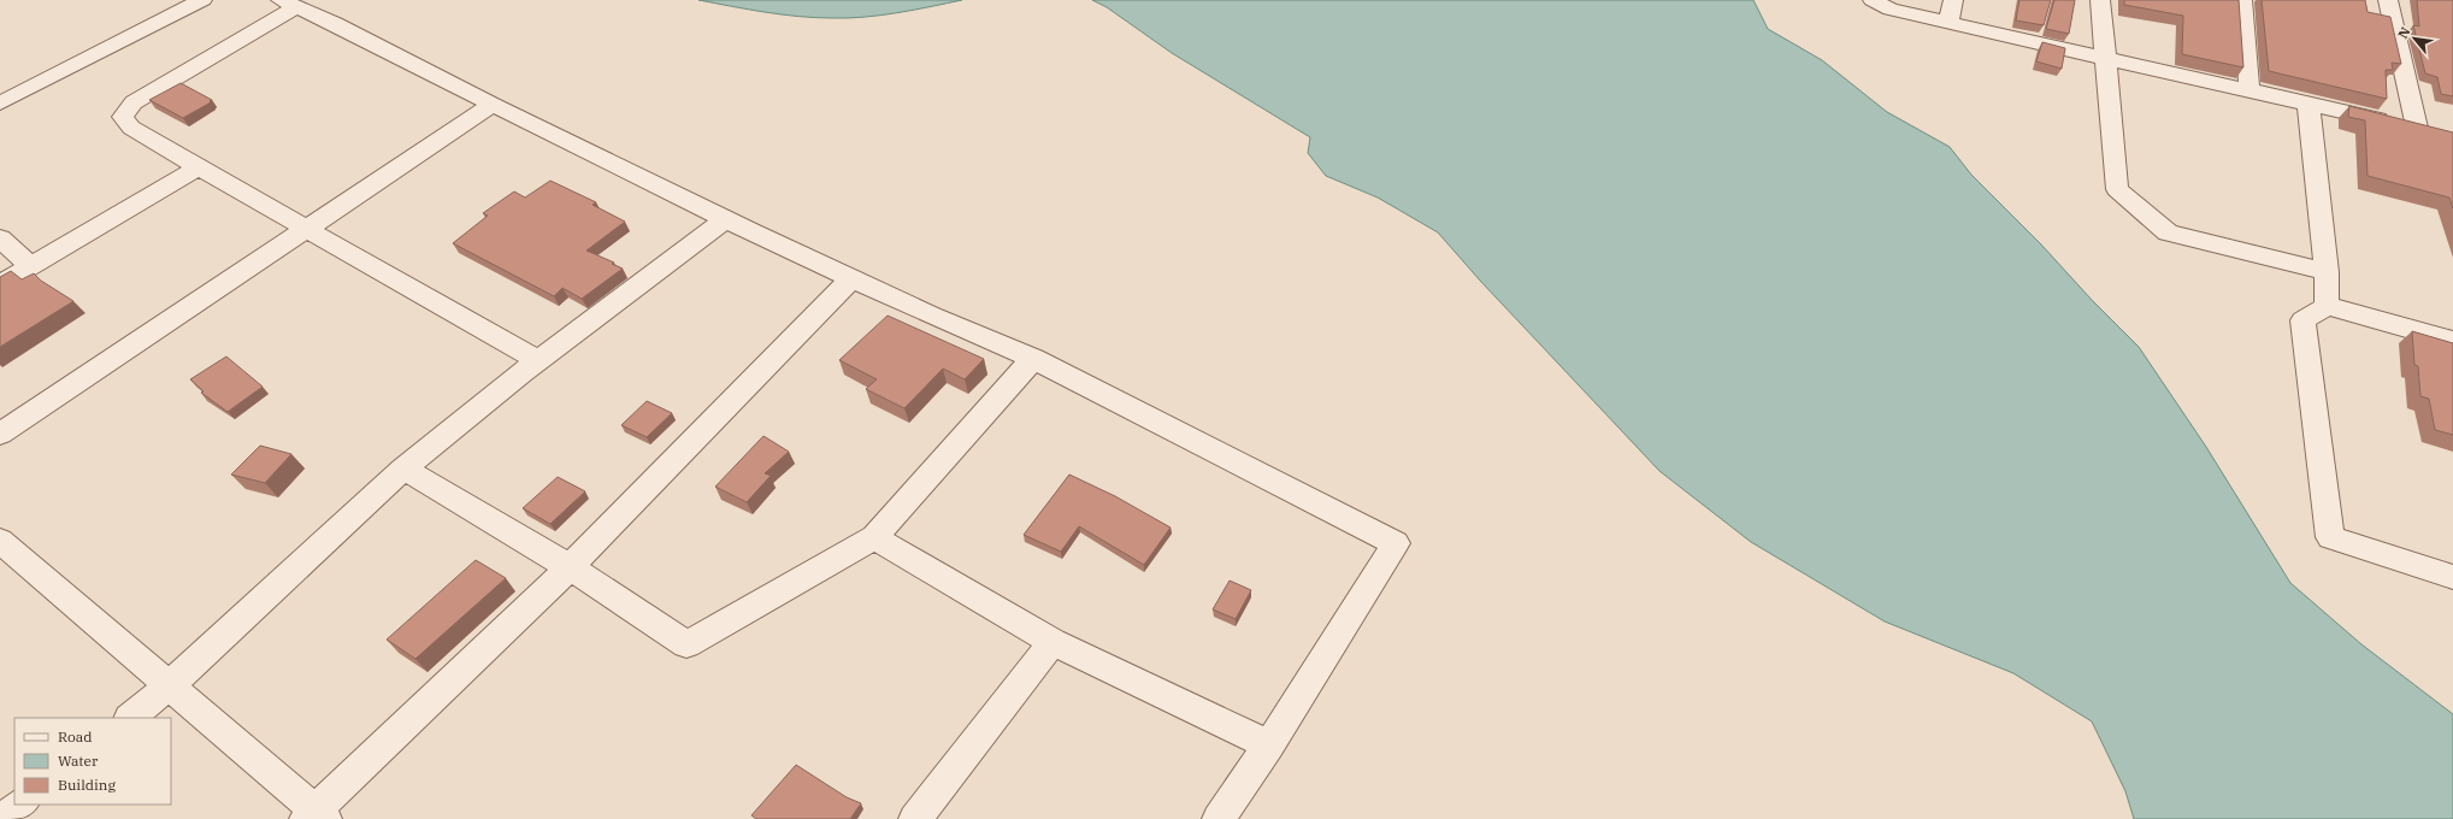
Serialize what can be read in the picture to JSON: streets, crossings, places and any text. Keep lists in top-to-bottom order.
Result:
{
  "legend": ["Road", "Water", "Building"],
  "north": "top left"
}
